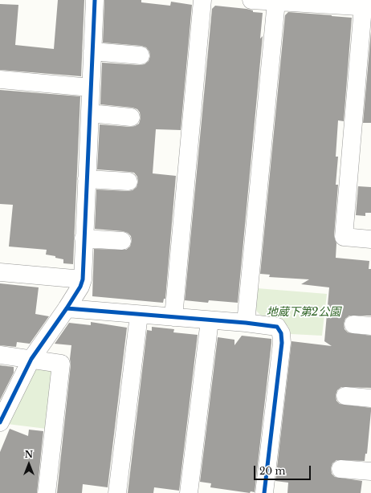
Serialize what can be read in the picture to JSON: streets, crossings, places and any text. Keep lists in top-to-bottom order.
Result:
{
  "parks": ["地蔵下第2公園"],
  "scale_bar": "20 m",
  "north": "top"
}
